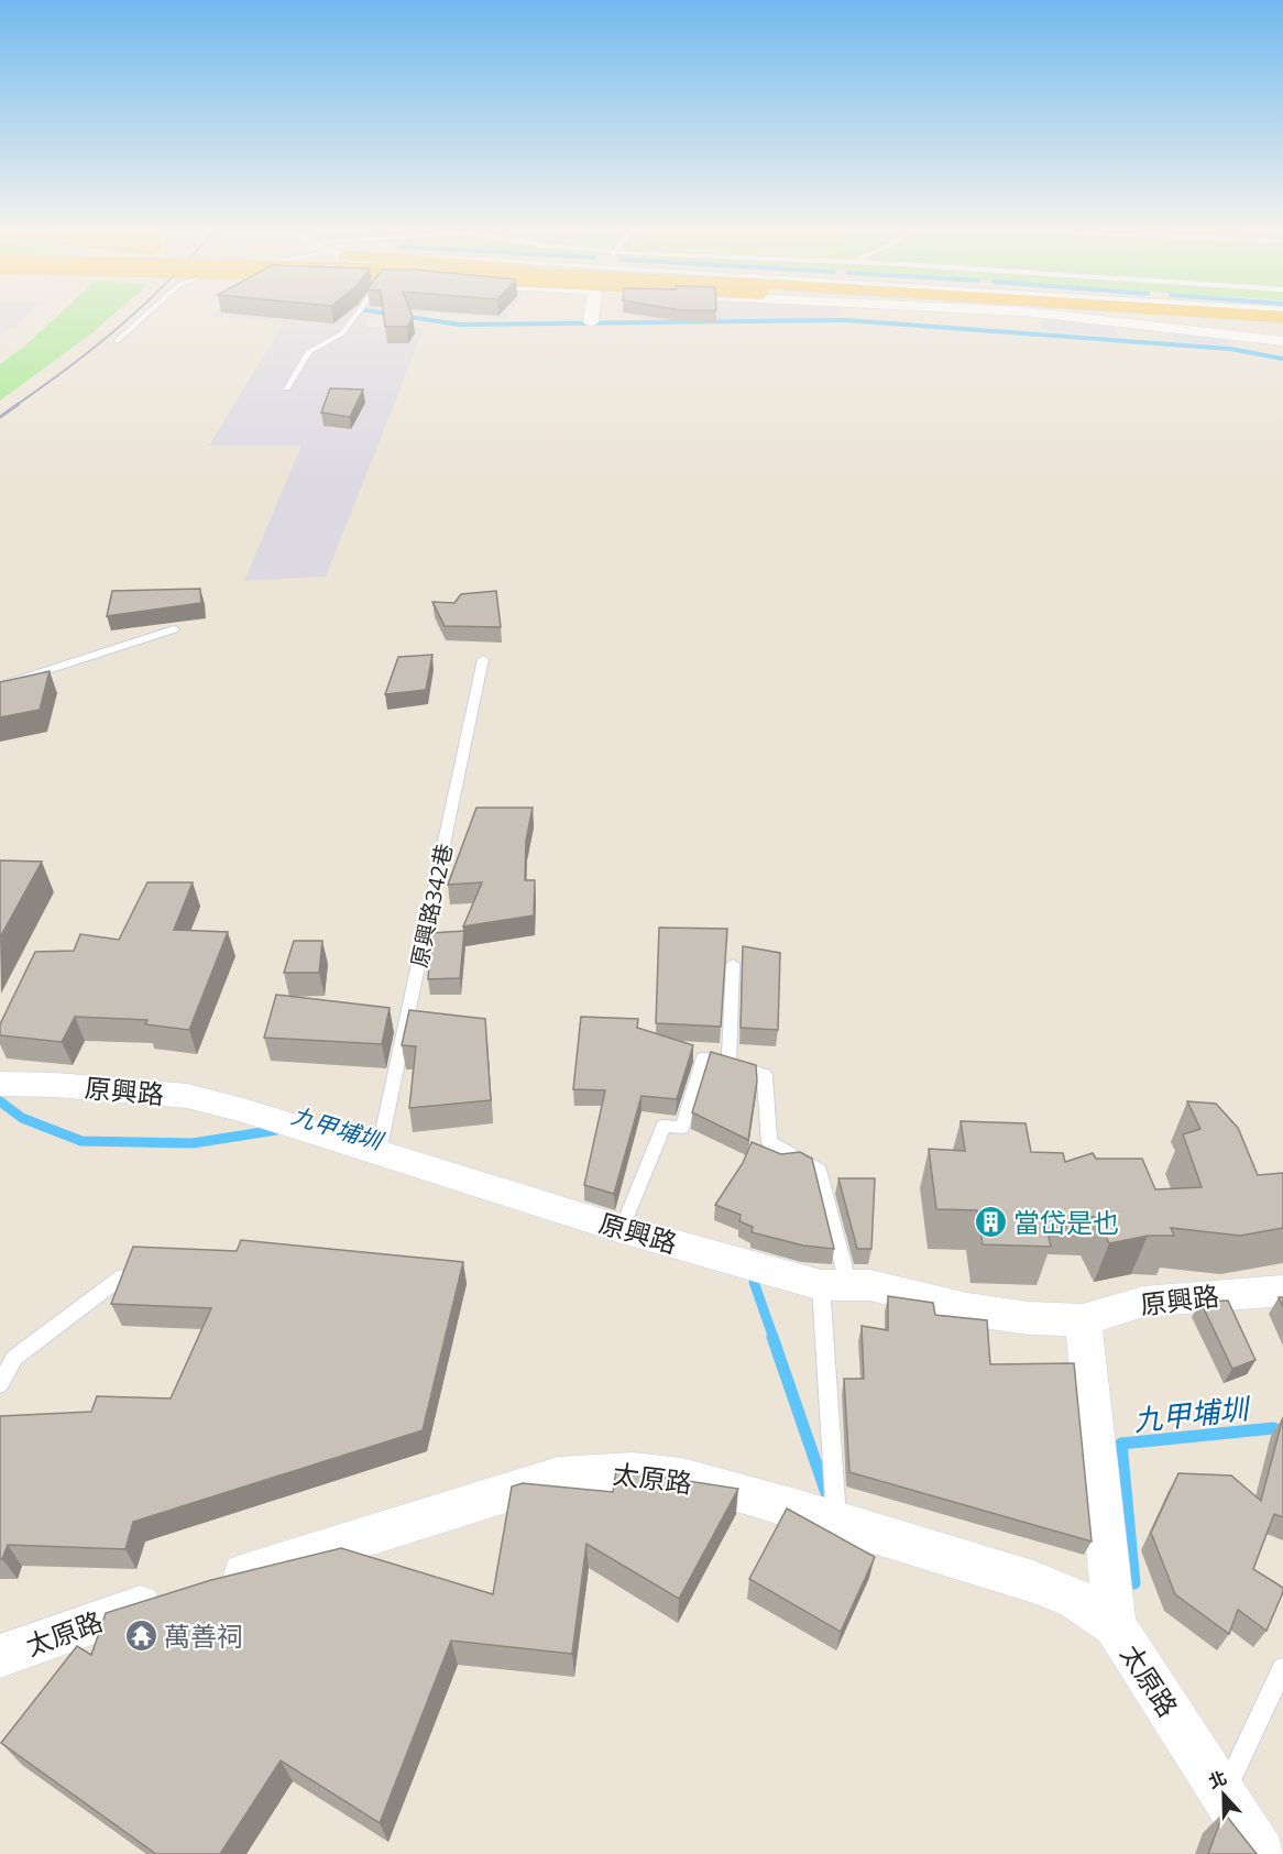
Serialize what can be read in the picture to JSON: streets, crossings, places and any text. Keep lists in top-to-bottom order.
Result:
{
  "streets": {
    "street": ["原興路", "太原路"],
    "lane": ["原興路342巷"]
  },
  "crossings": [
    ["原興路342巷", "原興路"]
  ],
  "water": ["九甲埔圳"],
  "places": {
    "building": ["當岱是也"],
    "temple": ["萬善祠"]
  },
  "north": "top"
}
